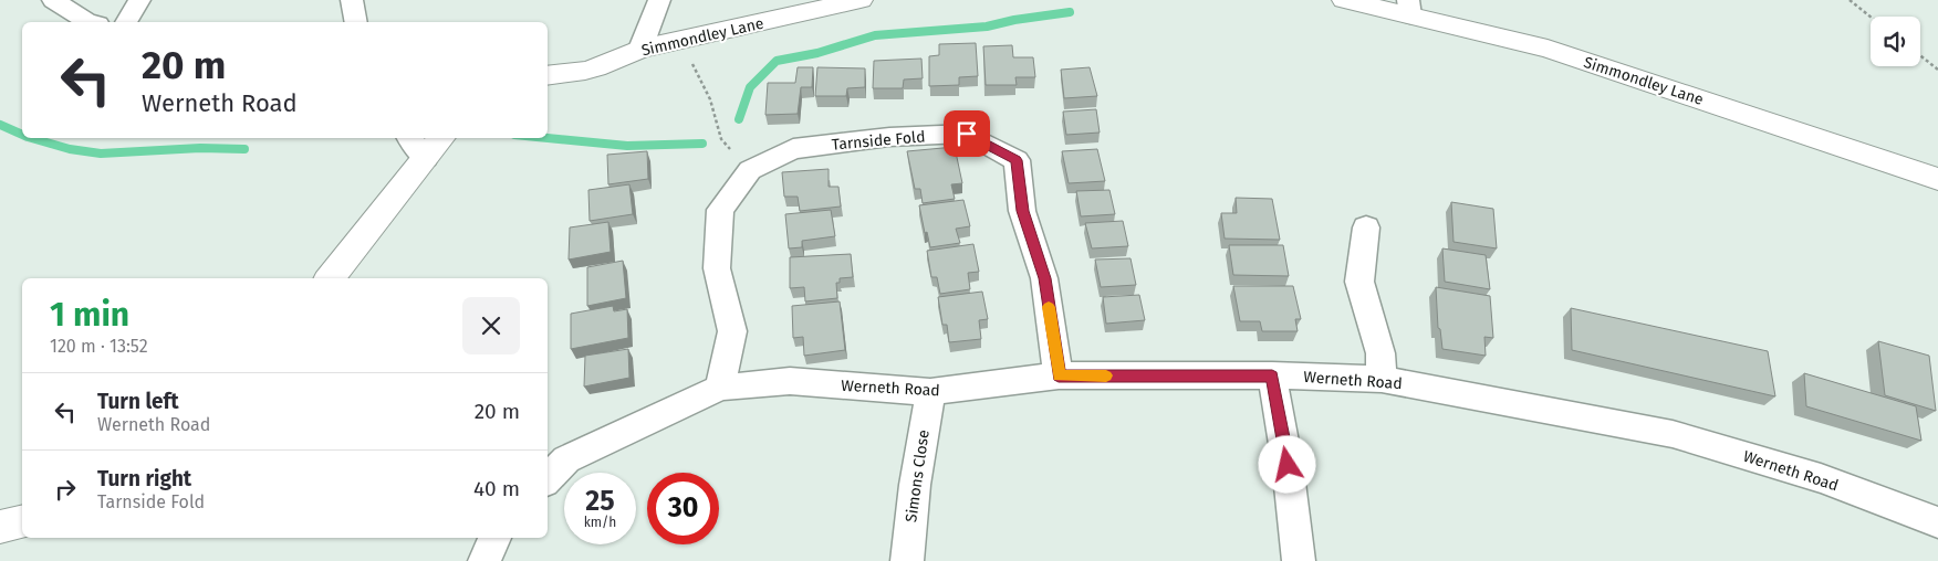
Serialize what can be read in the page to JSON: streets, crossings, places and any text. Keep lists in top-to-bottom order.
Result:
{
  "streets": {
    "street": [
      "Simmondley Lane",
      "Tarnside Fold",
      "Werneth Road",
      "Simons Close"
    ]
  },
  "crossings": [
    ["Tarnside Fold", "Werneth Road"],
    ["Werneth Road", "Simons Close"]
  ],
  "page": {
    "turn": ["20 m", "Werneth Road"],
    "heading": ["1 min", "120 m · 13:52"],
    "list": [
      {
        "name": "Turn left",
        "note": "Werneth Road",
        "value": "20 m"
      },
      {
        "name": "Turn right",
        "note": "Tarnside Fold",
        "value": "40 m"
      }
    ],
    "speed": "25 km/h",
    "limit": "30"
  }
}
